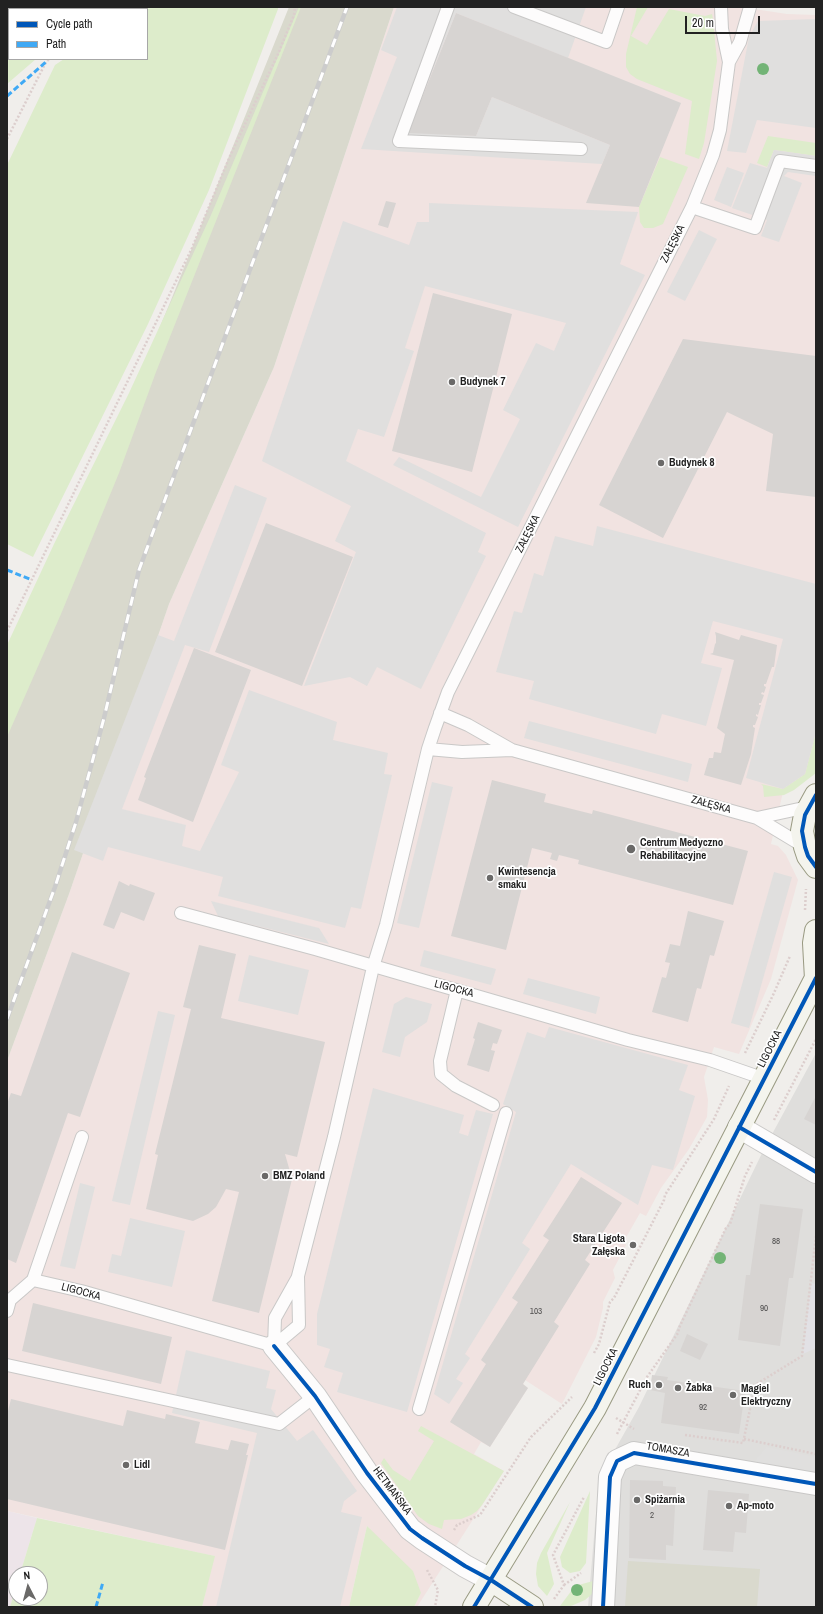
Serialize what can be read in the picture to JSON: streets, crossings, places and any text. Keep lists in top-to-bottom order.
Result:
{
  "streets": {
    "street": ["LIGOCKA", "TOMASZA", "HETMAŃSKA"],
    "lane": ["ZAŁĘSKA"]
  },
  "crossings": [
    ["LIGOCKA", "HETMAŃSKA"]
  ],
  "places": [
    "Budynek 7",
    "Budynek 8",
    "Centrum Medyczno Rehabilitacyjne",
    "Kwintesencja smaku",
    "BMZ Poland",
    "Stara Ligota Załęska",
    "Ruch",
    "Żabka",
    "Magiel Elektryczny",
    "Lidl",
    "Spiżarnia",
    "Ap-moto"
  ],
  "house_numbers": [
    "88",
    "90",
    "103",
    "92",
    "2"
  ],
  "legend": ["Cycle path", "Path"],
  "scale_bar": "20 m",
  "north": "top"
}
